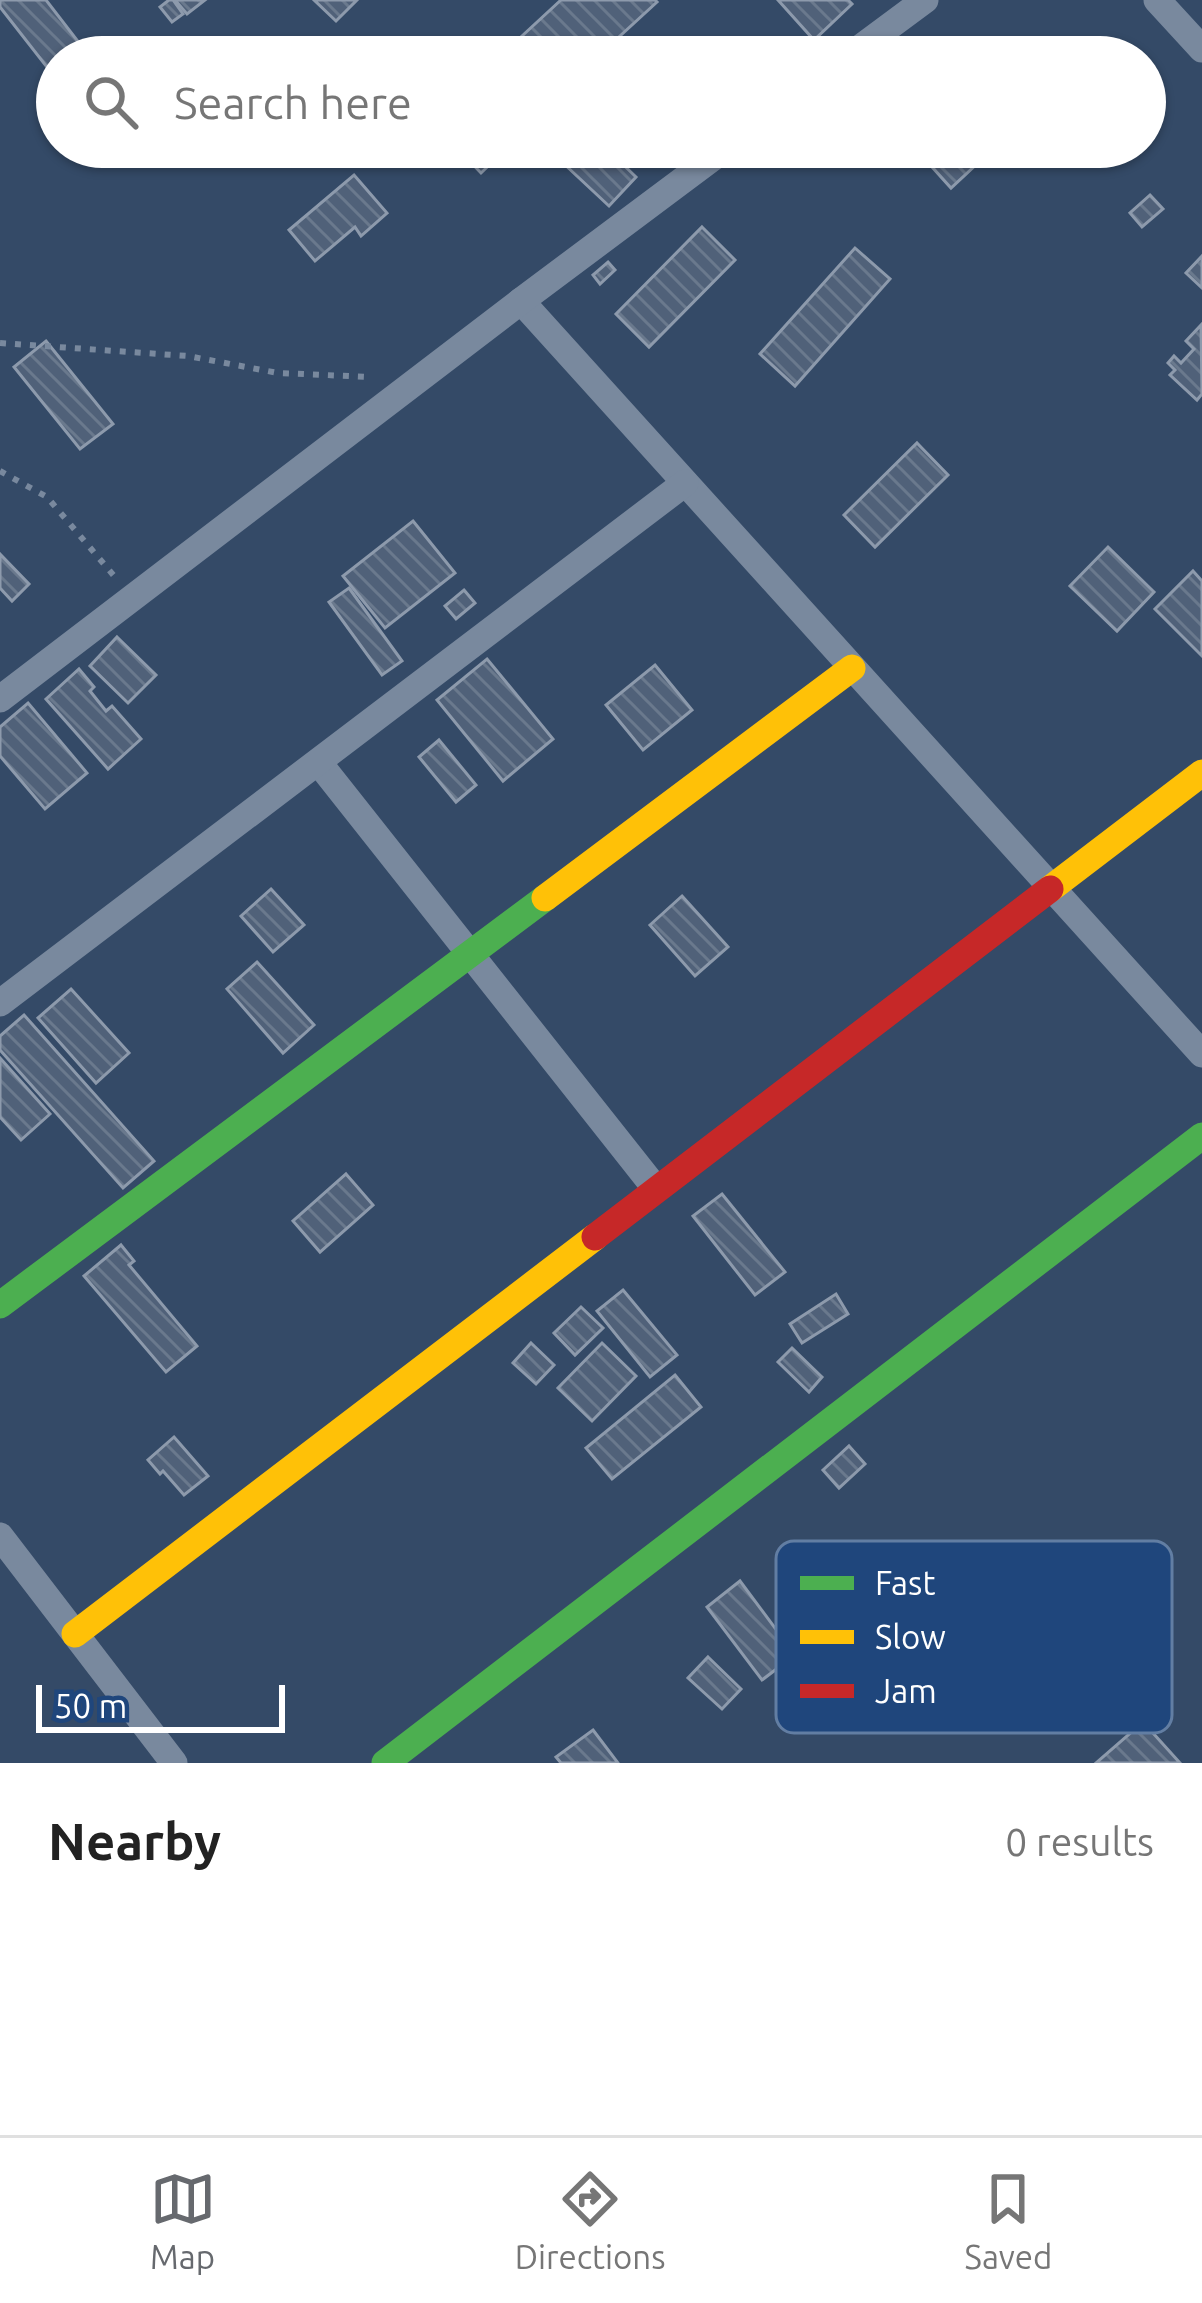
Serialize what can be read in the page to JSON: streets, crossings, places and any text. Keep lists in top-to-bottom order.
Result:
{
  "legend": ["Fast", "Slow", "Jam"],
  "scale_bar": "50 m",
  "page": {
    "search": "Search here",
    "scale": "50 m",
    "heading": ["Nearby", "0 results"],
    "nav": ["Map", "Directions", "Saved"]
  }
}
